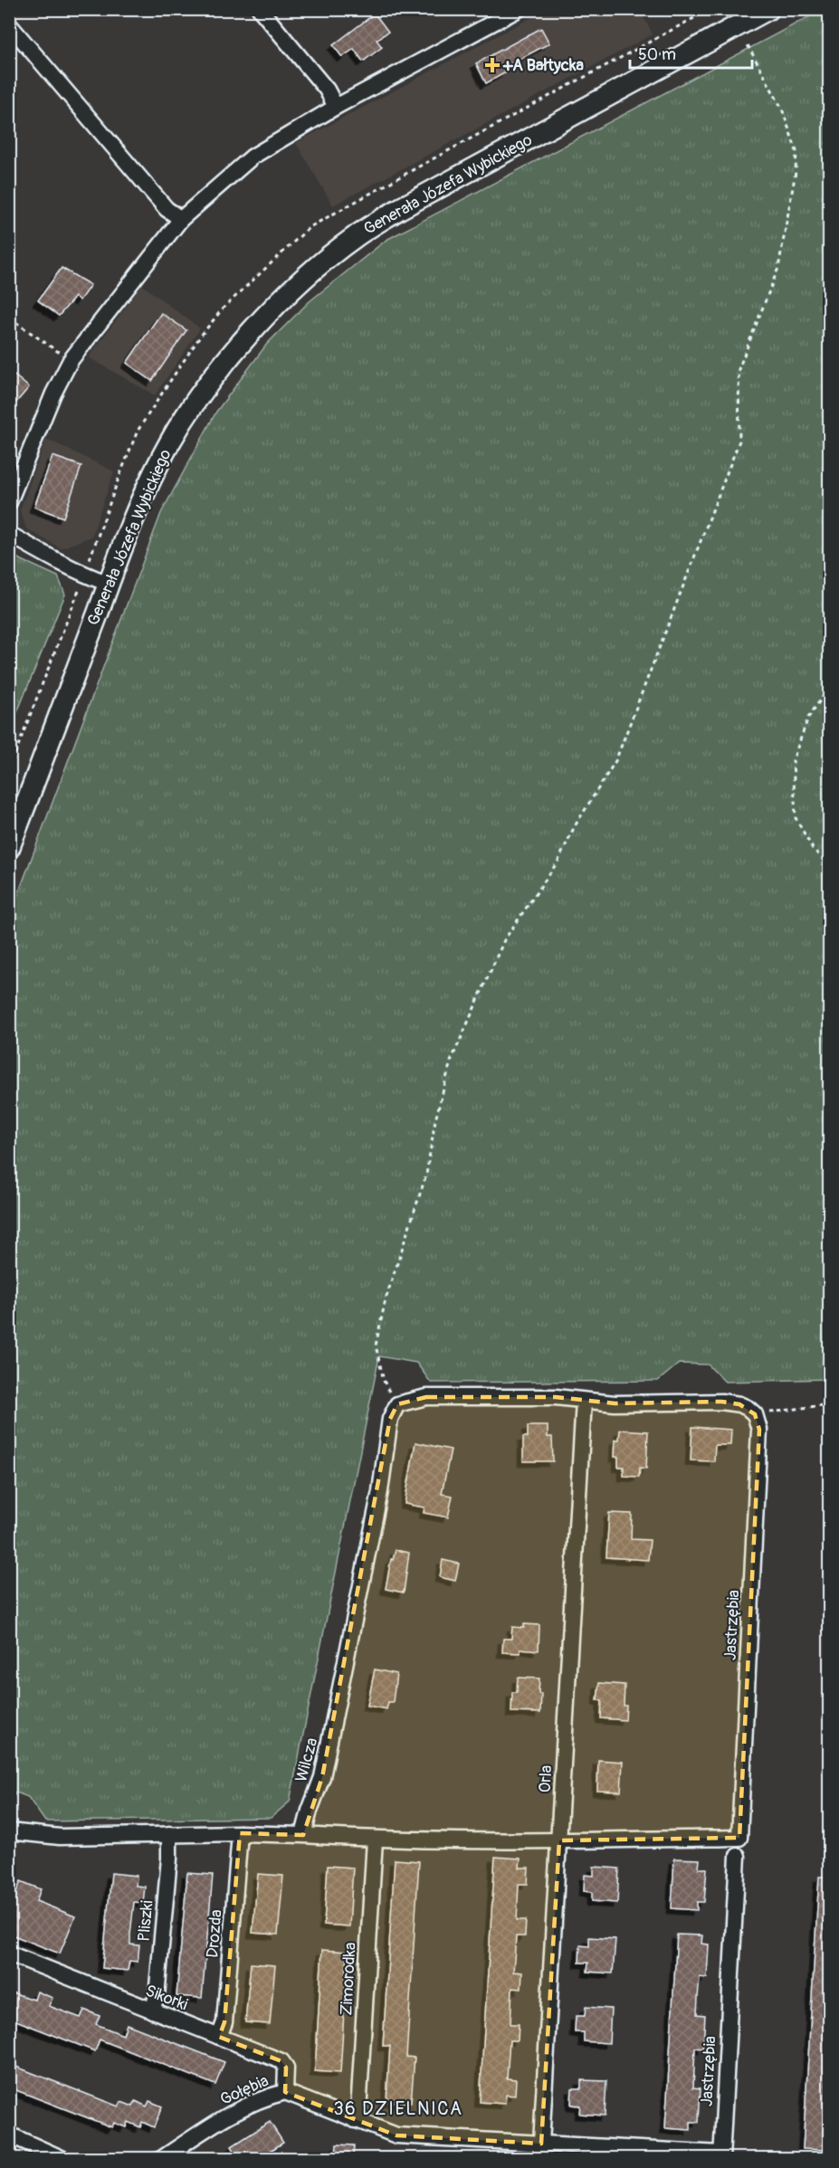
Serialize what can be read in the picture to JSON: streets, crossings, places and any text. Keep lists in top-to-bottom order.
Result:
{
  "streets": {
    "main road": ["Generała Józefa Wybickiego"],
    "street": [
      "Jastrzębia",
      "Wilcza",
      "Orla",
      "Pliszki",
      "Drozda",
      "Zimorodka",
      "Sikorki",
      "Gołębia"
    ]
  },
  "crossings": [
    ["Jastrzębia", "Orla"],
    ["Jastrzębia", "Gołębia"],
    ["Orla", "Gołębia"],
    ["Pliszki", "Sikorki"],
    ["Drozda", "Sikorki"],
    ["Zimorodka", "Gołębia"],
    ["Sikorki", "Gołębia"]
  ],
  "districts": ["36 DZIELNICA"],
  "places": {
    "health": ["+A Bałtycka"]
  },
  "scale_bar": "50 m"
}
